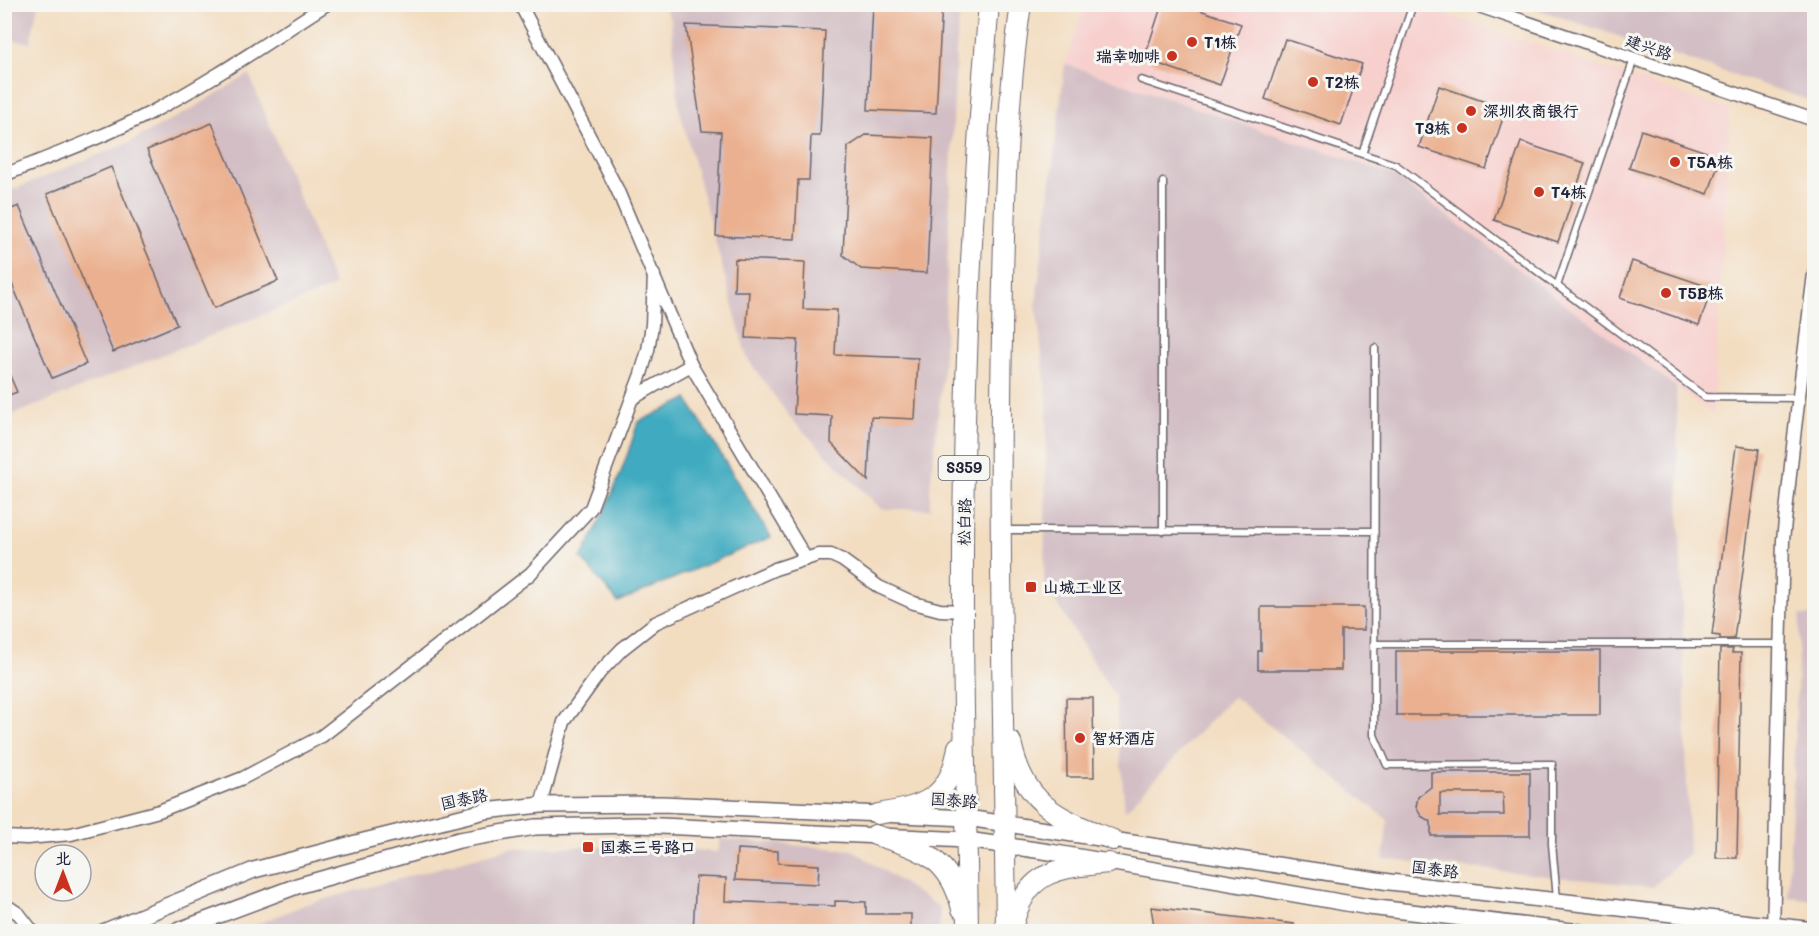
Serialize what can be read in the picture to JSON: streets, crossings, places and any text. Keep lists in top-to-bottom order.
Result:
{
  "streets": {
    "main road": ["S359", "松白路"],
    "street": ["建兴路", "国泰路"]
  },
  "crossings": [
    ["S359", "国泰路"],
    ["松白路", "国泰路"]
  ],
  "places": {
    "other": [
      "T1栋",
      "瑞幸咖啡",
      "T2栋",
      "深圳农商银行",
      "T3栋",
      "T5A栋",
      "T4栋",
      "T5B栋",
      "智好酒店"
    ],
    "transit": ["山城工业区", "国泰三号路口"]
  },
  "north": "top"
}
